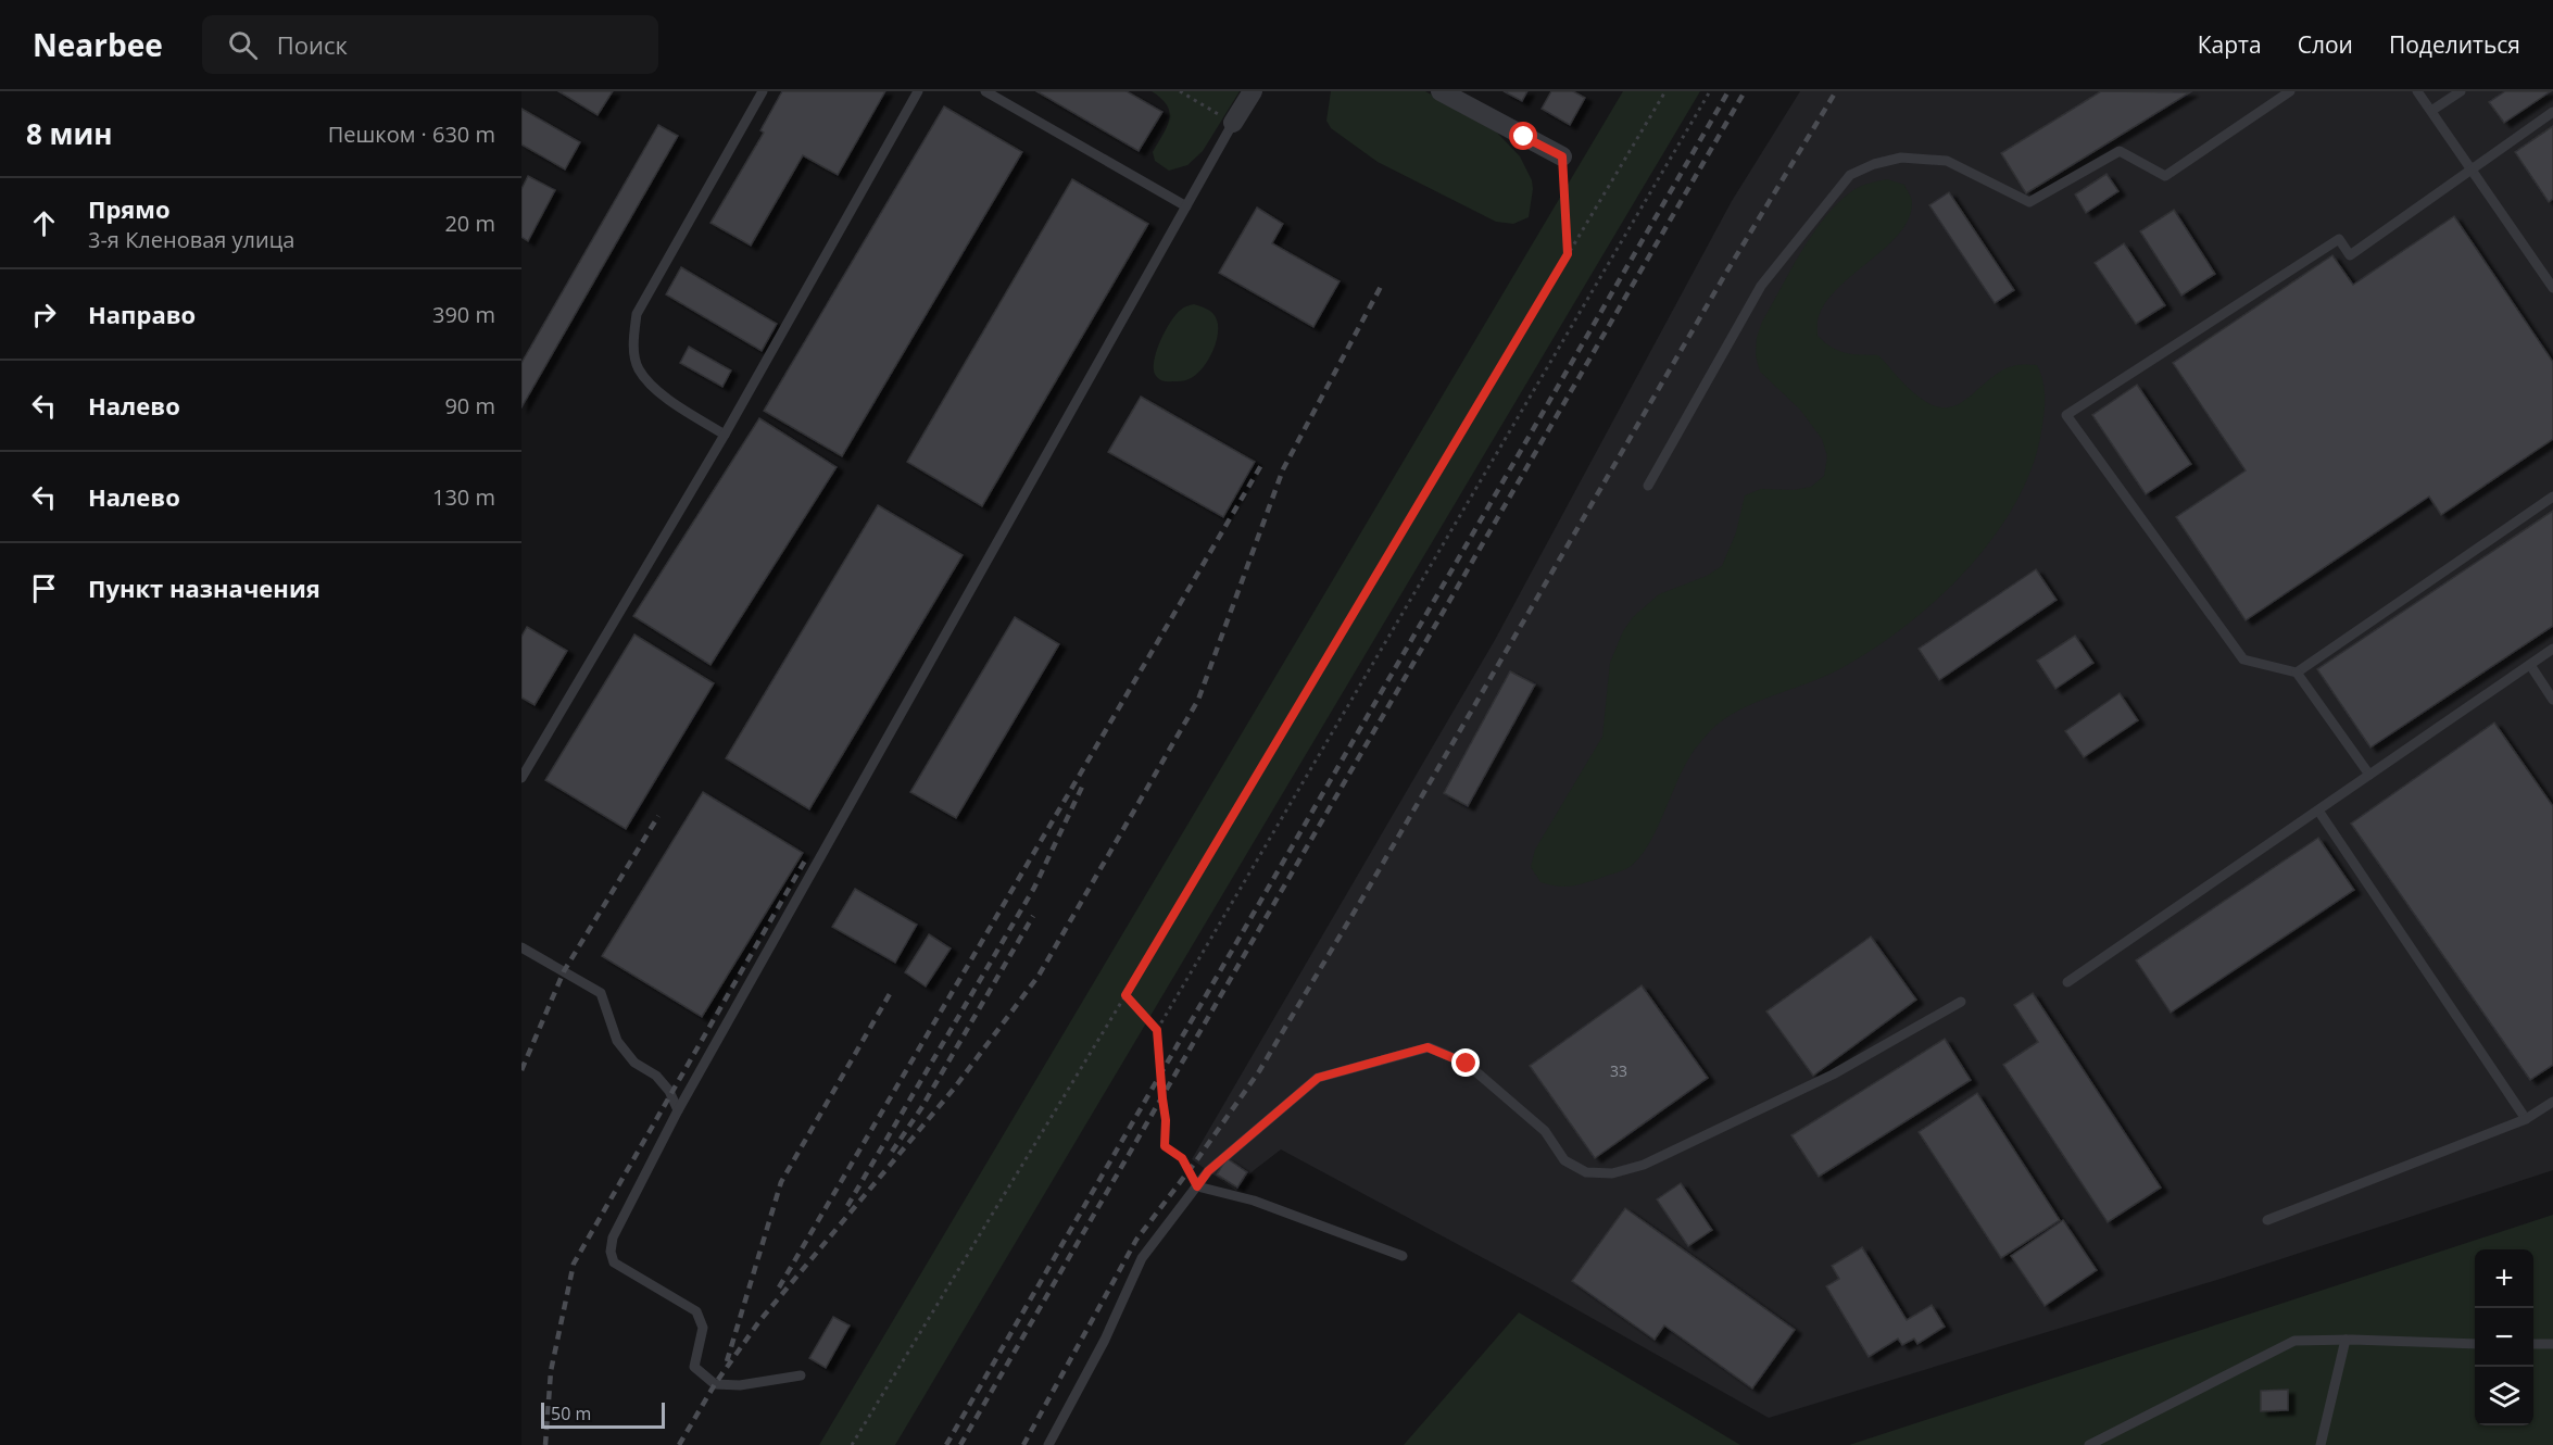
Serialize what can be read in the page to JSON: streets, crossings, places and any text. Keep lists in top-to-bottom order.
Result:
{
  "house_numbers": ["33"],
  "scale_bar": "50 m",
  "page": {
    "header": "Nearbee",
    "search": "Поиск",
    "nav": ["Карта", "Слои", "Поделиться"],
    "heading": ["8 мин", "Пешком · 630 m"],
    "list": [
      ["Прямо", "3-я Кленовая улица", "20 m"],
      ["Направо", "390 m"],
      ["Налево", "90 m"],
      ["Налево", "130 m"],
      "Пункт назначения"
    ],
    "map_buttons": ["+", "−"],
    "scale": "50 m"
  }
}
